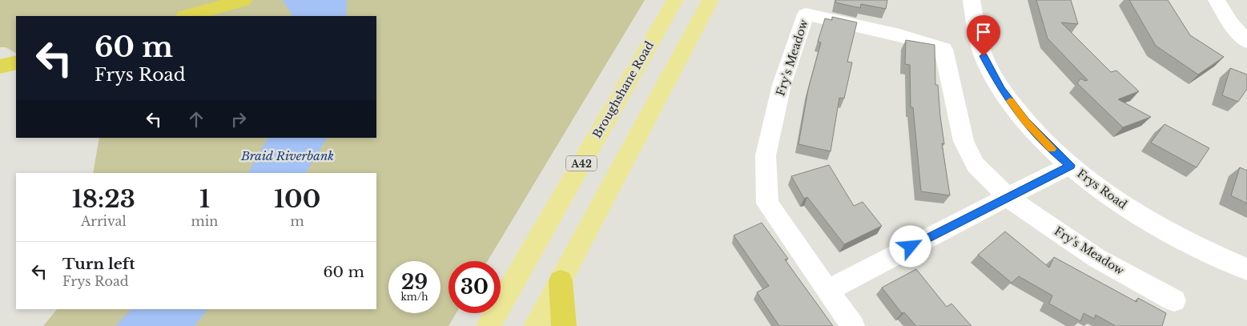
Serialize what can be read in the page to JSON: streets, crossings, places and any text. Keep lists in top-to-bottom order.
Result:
{
  "streets": {
    "main road": ["Broughshane Road", "A42"],
    "street": ["Fry's Meadow", "Frys Road"]
  },
  "water": ["Braid Riverbank"],
  "page": {
    "turn": ["60 m", "Frys Road"],
    "eta": [
      "18:23",
      "Arrival",
      "1",
      "min",
      "100",
      "m"
    ],
    "list": [
      {
        "name": "Turn left",
        "note": "Frys Road",
        "value": "60 m"
      }
    ],
    "speed": "29 km/h",
    "limit": "30"
  }
}
